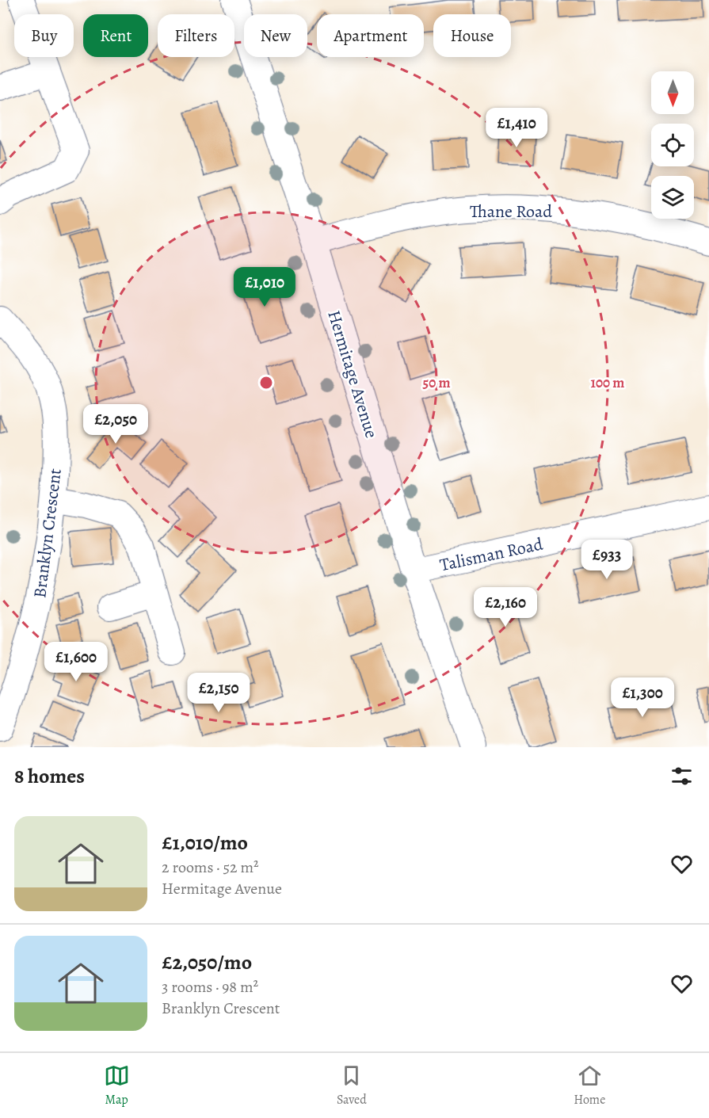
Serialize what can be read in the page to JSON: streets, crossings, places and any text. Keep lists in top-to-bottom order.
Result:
{
  "streets": {
    "street": [
      "Thane Road",
      "Hermitage Avenue",
      "Branklyn Crescent",
      "Talisman Road"
    ]
  },
  "crossings": [
    ["Thane Road", "Hermitage Avenue"],
    ["Hermitage Avenue", "Talisman Road"]
  ],
  "north": "bottom",
  "page": {
    "chip": [
      "Buy",
      "Rent",
      "Filters",
      "New",
      "Apartment",
      "House"
    ],
    "price": [
      "£1,410",
      "£1,010",
      "£2,050",
      "£933",
      "£2,160",
      "£1,600",
      "£2,150",
      "£1,300"
    ],
    "heading": "8 homes",
    "list": [
      {
        "name": "£1,010/mo",
        "note": "2 rooms · 52 m² · Hermitage Avenue"
      },
      {
        "name": "£2,050/mo",
        "note": "3 rooms · 98 m² · Branklyn Crescent"
      }
    ],
    "tabs": ["Map", "Saved", "Home"]
  },
  "rings": ["50 m", "100 m"]
}
